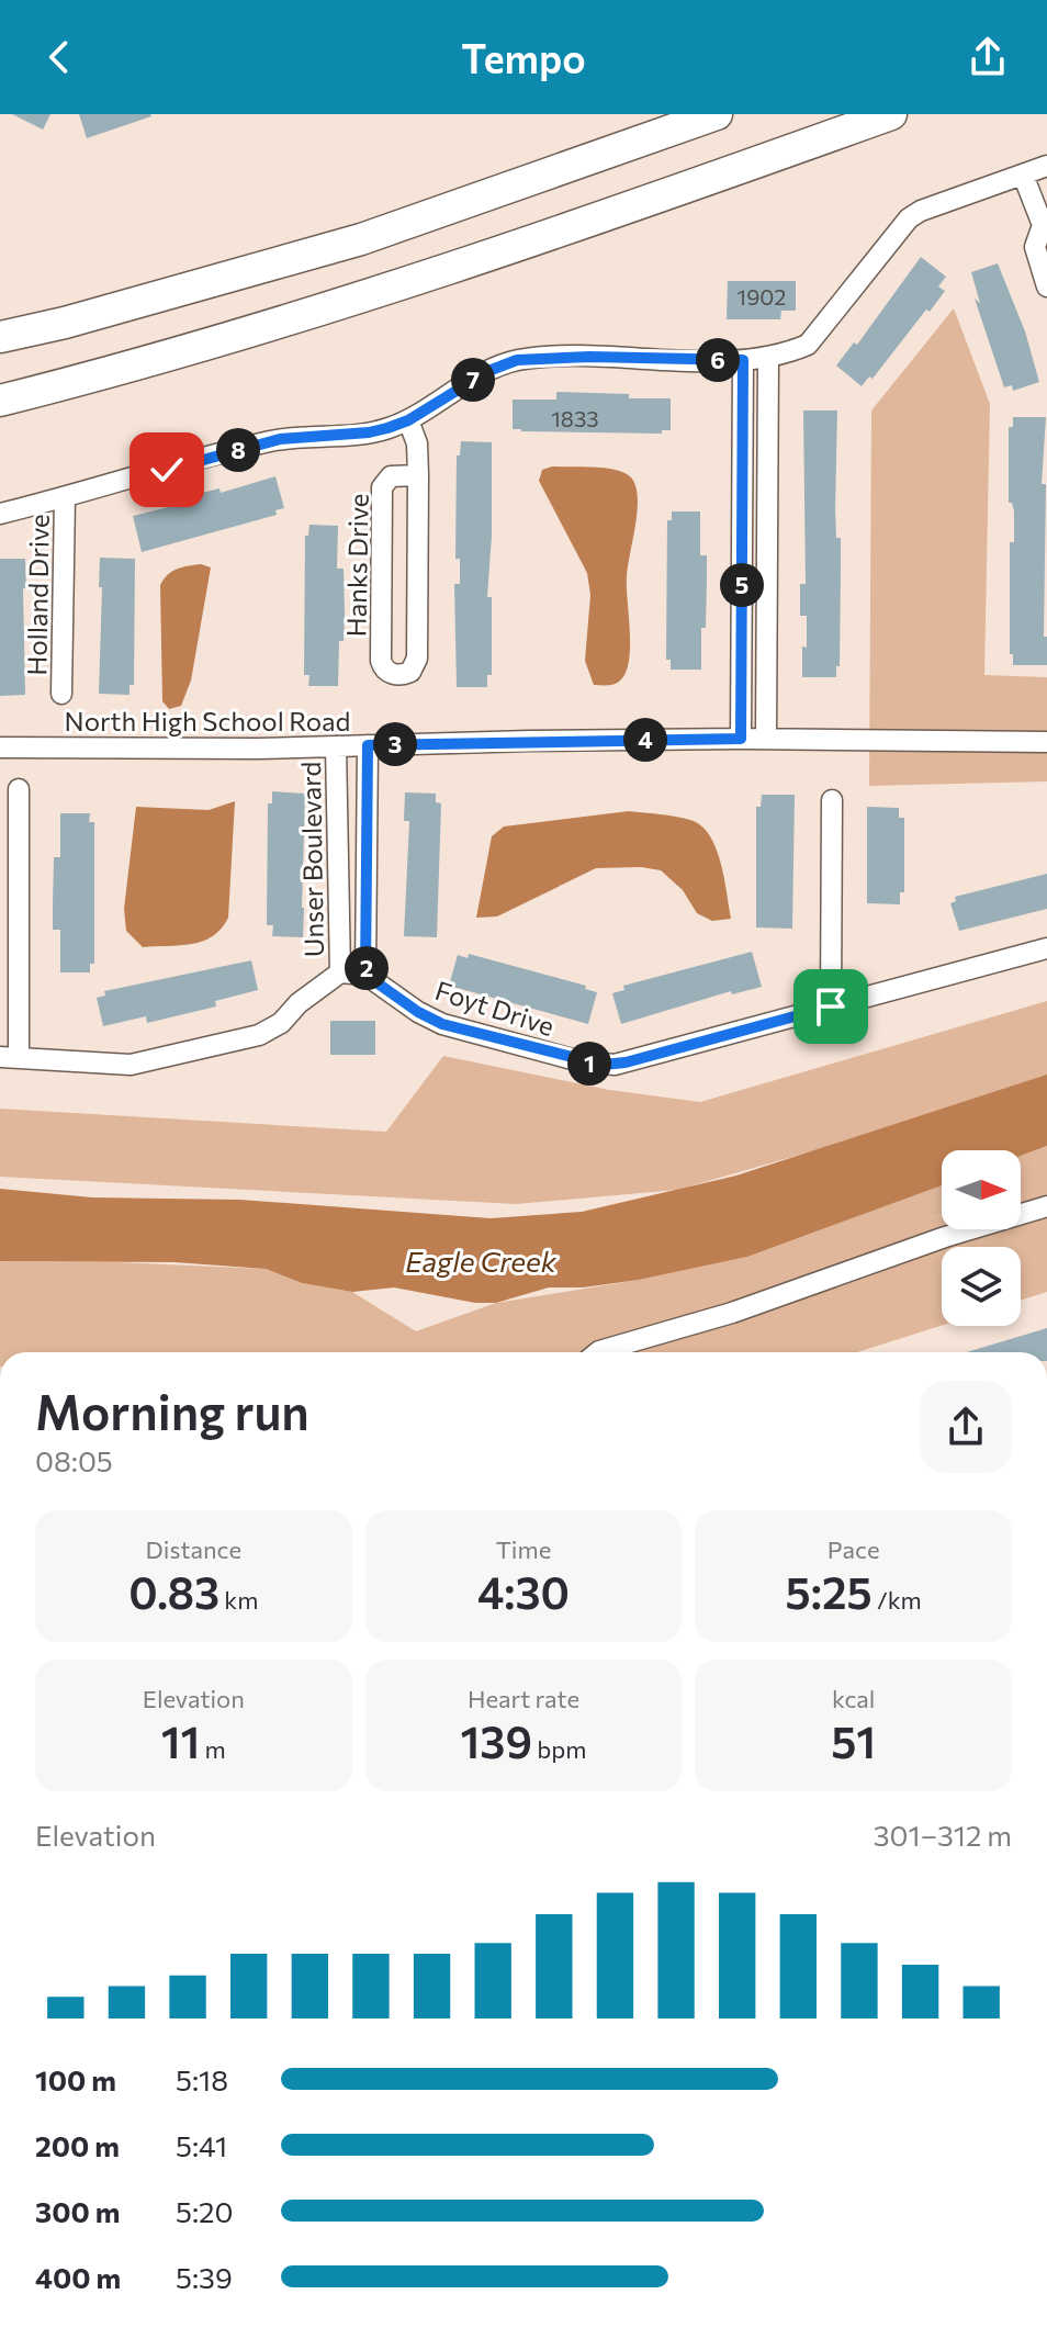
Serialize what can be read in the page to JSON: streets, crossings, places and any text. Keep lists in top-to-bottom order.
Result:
{
  "streets": {
    "street": [
      "Hanks Drive",
      "Holland Drive",
      "North High School Road",
      "Unser Boulevard",
      "Foyt Drive"
    ]
  },
  "crossings": [
    ["North High School Road", "Unser Boulevard"],
    ["Unser Boulevard", "Foyt Drive"]
  ],
  "water": ["Eagle Creek"],
  "house_numbers": ["1902", "1833"],
  "north": "right",
  "page": {
    "header": "Tempo",
    "pins": [
      "6",
      "7",
      "8",
      "5",
      "4",
      "3",
      "2",
      "1"
    ],
    "heading": ["Morning run", "08:05"],
    "stats": [
      ["Distance", "0.83 km"],
      ["Time", "4:30"],
      ["Pace", "5:25 /km"],
      ["Elevation", "11 m"],
      ["Heart rate", "139 bpm"],
      ["kcal", "51"]
    ],
    "chart": ["Elevation", "301–312 m"],
    "list": [
      {
        "name": "100 m",
        "note": "5:18"
      },
      {
        "name": "200 m",
        "note": "5:41"
      },
      {
        "name": "300 m",
        "note": "5:20"
      },
      {
        "name": "400 m",
        "note": "5:39"
      }
    ]
  }
}
